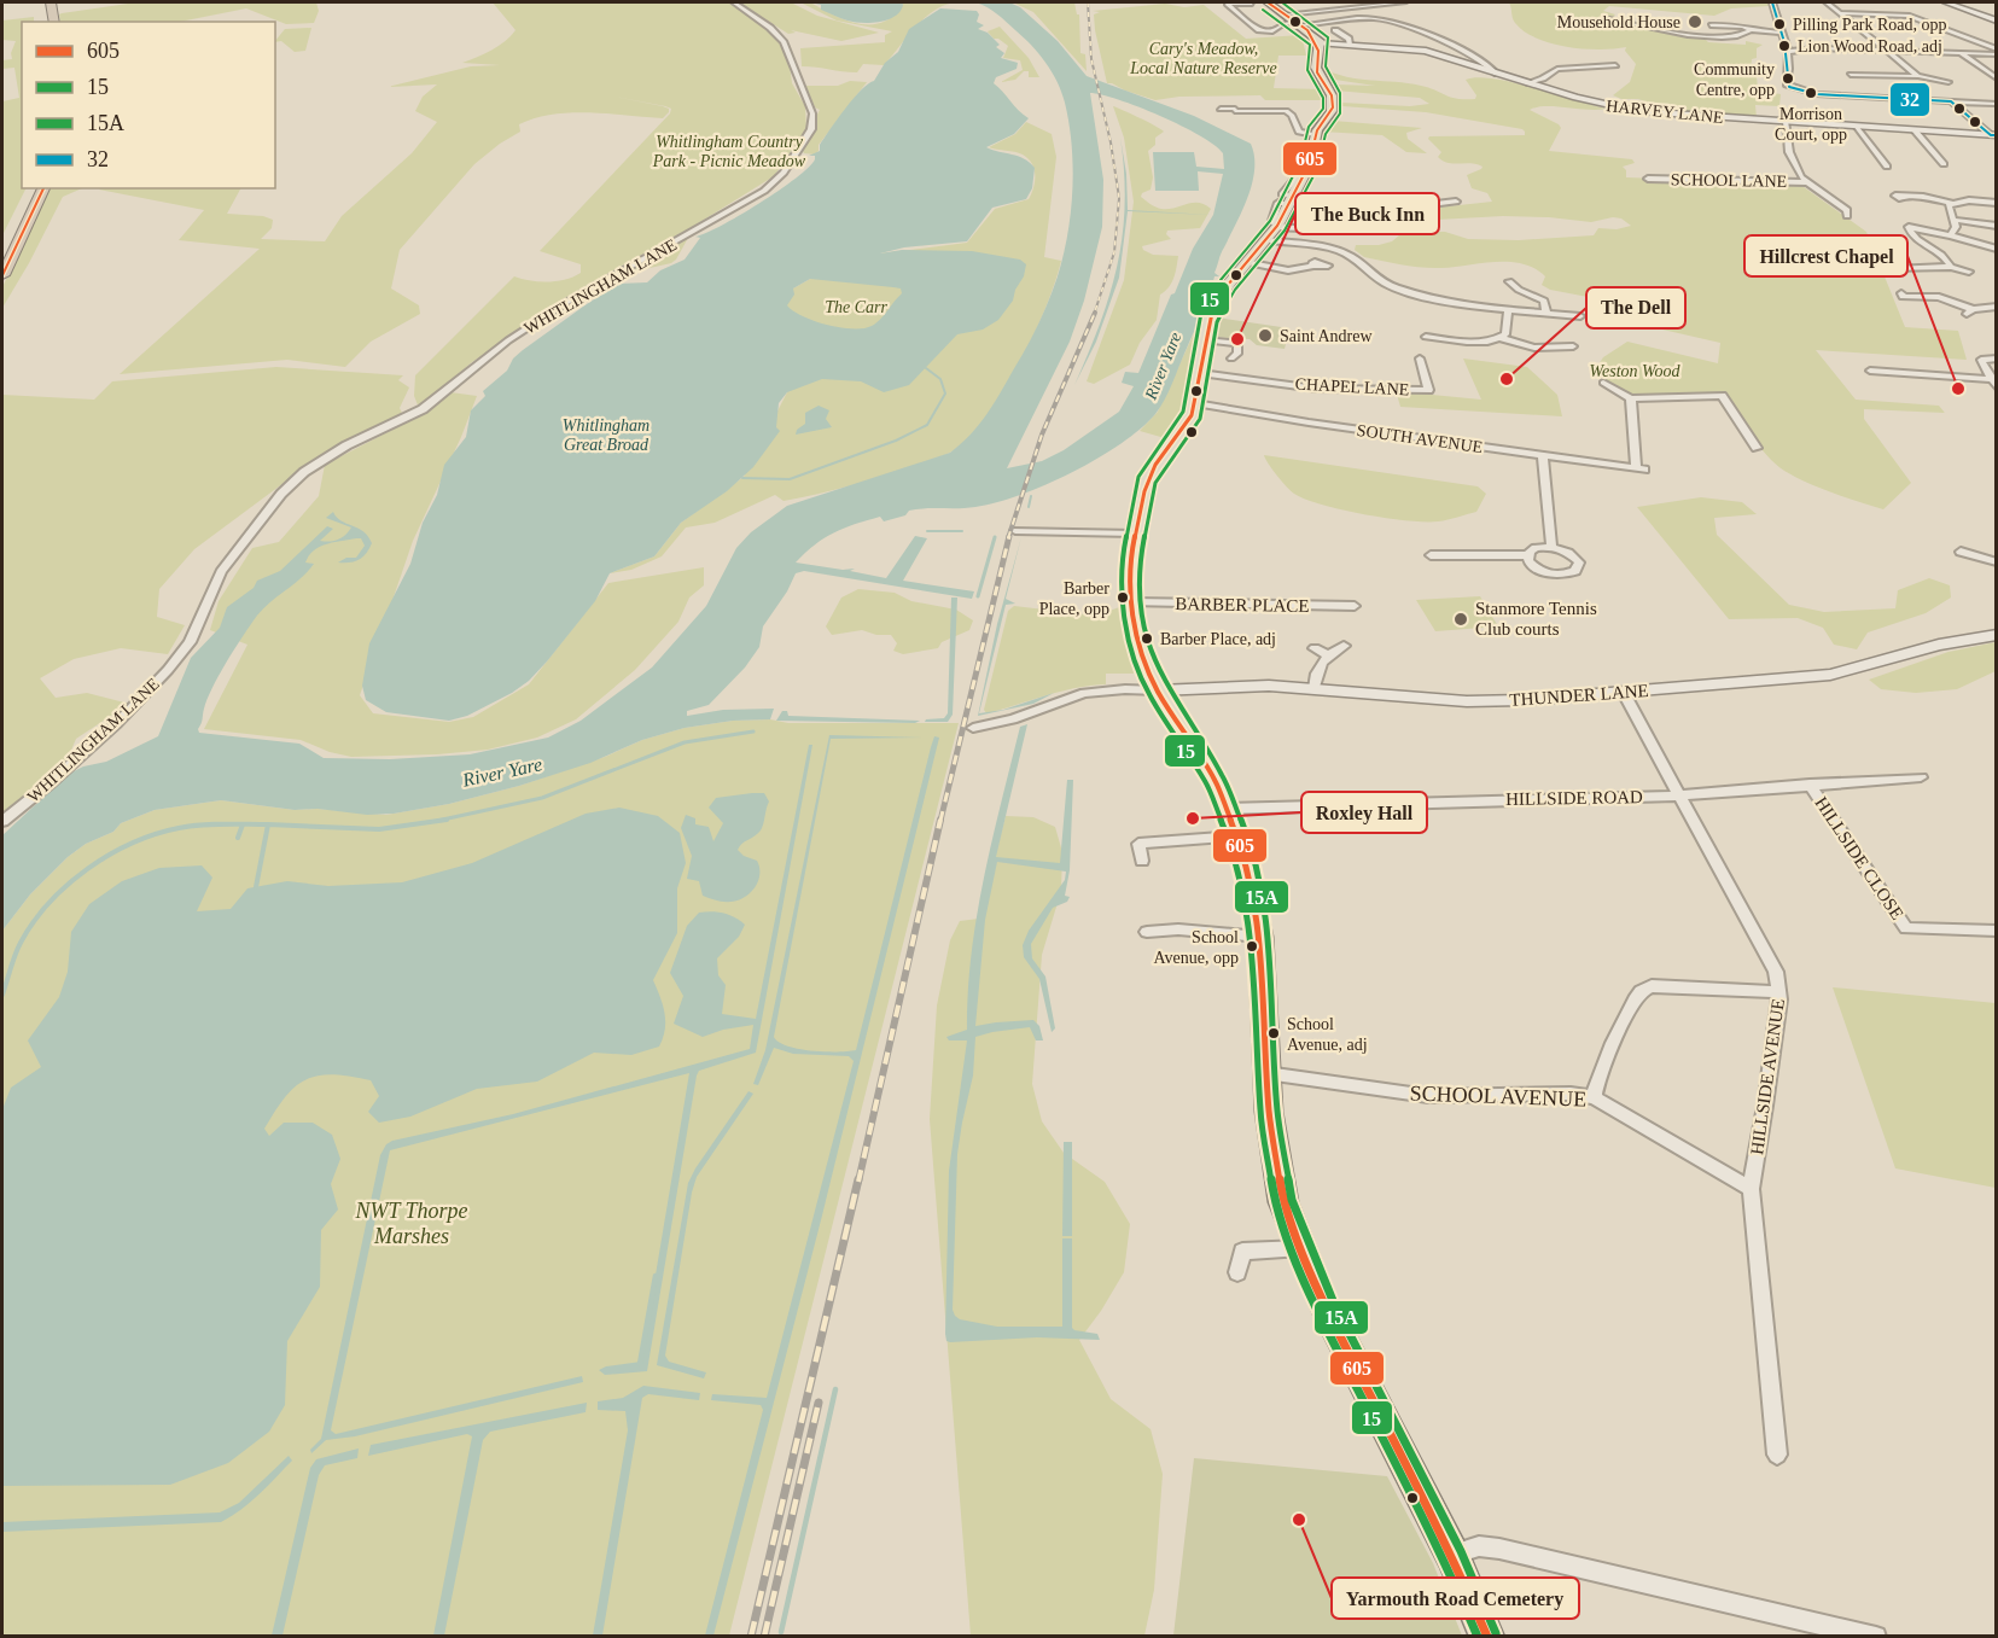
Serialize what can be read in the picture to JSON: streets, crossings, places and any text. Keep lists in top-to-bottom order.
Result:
{
  "streets": {
    "street": [
      "HARVEY LANE",
      "SCHOOL LANE",
      "WHITLINGHAM LANE",
      "CHAPEL LANE",
      "SOUTH AVENUE",
      "BARBER PLACE",
      "THUNDER LANE",
      "HILLSIDE ROAD",
      "HILLSIDE CLOSE",
      "HILLSIDE AVENUE",
      "SCHOOL AVENUE"
    ]
  },
  "crossings": [
    ["THUNDER LANE", "HILLSIDE AVENUE"],
    ["HILLSIDE ROAD", "HILLSIDE CLOSE"],
    ["HILLSIDE ROAD", "HILLSIDE AVENUE"],
    ["HILLSIDE AVENUE", "SCHOOL AVENUE"]
  ],
  "water": ["River Yare", "Whitlingham Great Broad"],
  "parks": [
    "Cary's Meadow, Local Nature Reserve",
    "Whitlingham Country Park - Picnic Meadow",
    "The Carr",
    "Weston Wood",
    "NWT Thorpe Marshes"
  ],
  "places": [
    "Mousehold House",
    "Pilling Park Road, opp",
    "Lion Wood Road, adj",
    "Community Centre, opp",
    "Morrison Court, opp",
    "Saint Andrew",
    "The Buck Inn",
    "The Dell",
    "Hillcrest Chapel",
    "Barber Place, opp",
    "Stanmore Tennis Club courts",
    "Barber Place, adj",
    "Roxley Hall",
    "School Avenue, opp",
    "School Avenue, adj",
    "Yarmouth Road Cemetery"
  ],
  "lines": [
    "transit line 605",
    "transit line 15A",
    "transit line 32",
    "transit line 15"
  ],
  "legend": [
    "605",
    "15",
    "15A",
    "32"
  ]
}
